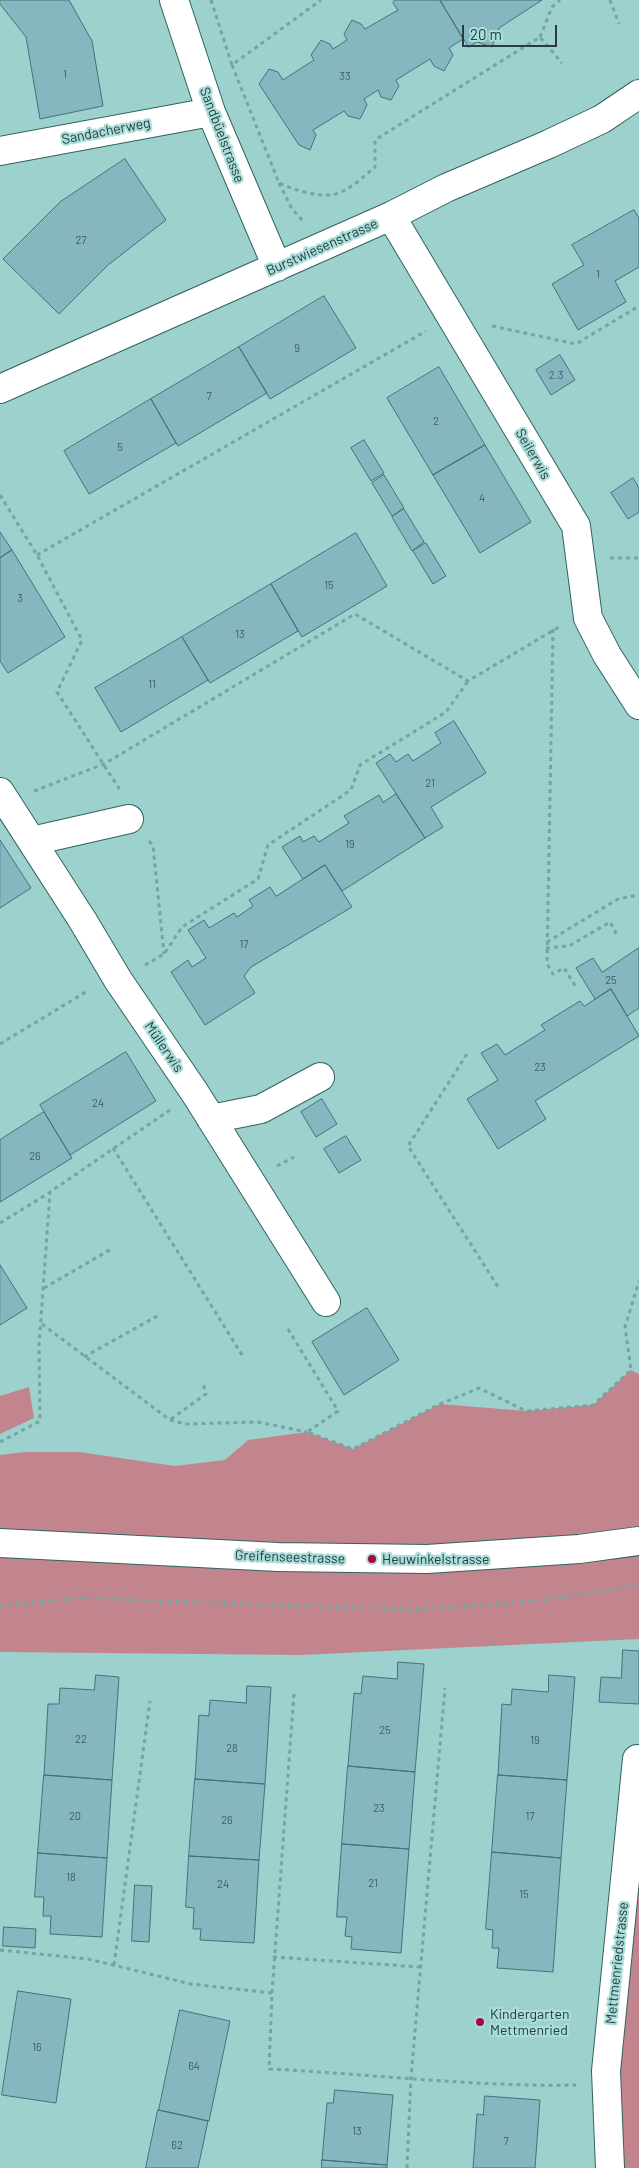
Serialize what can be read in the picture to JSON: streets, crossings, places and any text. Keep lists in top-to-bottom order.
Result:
{
  "streets": {
    "street": [
      "Sandacherweg",
      "Sandbüelstrasse",
      "Burstwiesenstrasse",
      "Seilerwis",
      "Müllerwis",
      "Greifenseestrasse",
      "Mettmenriedstrasse"
    ]
  },
  "crossings": [
    ["Sandacherweg", "Sandbüelstrasse"],
    ["Sandbüelstrasse", "Burstwiesenstrasse"],
    ["Burstwiesenstrasse", "Seilerwis"]
  ],
  "places": ["Heuwinkelstrasse", "Kindergarten Mettmenried"],
  "house_numbers": [
    "1",
    "33",
    "27",
    "1",
    "9",
    "2.3",
    "7",
    "2",
    "5",
    "4",
    "15",
    "3",
    "13",
    "11",
    "21",
    "19",
    "17",
    "25",
    "23",
    "24",
    "26",
    "25",
    "22",
    "19",
    "28",
    "23",
    "20",
    "17",
    "26",
    "18",
    "21",
    "24",
    "15",
    "16",
    "64",
    "13",
    "7",
    "62"
  ],
  "scale_bar": "20 m"
}
